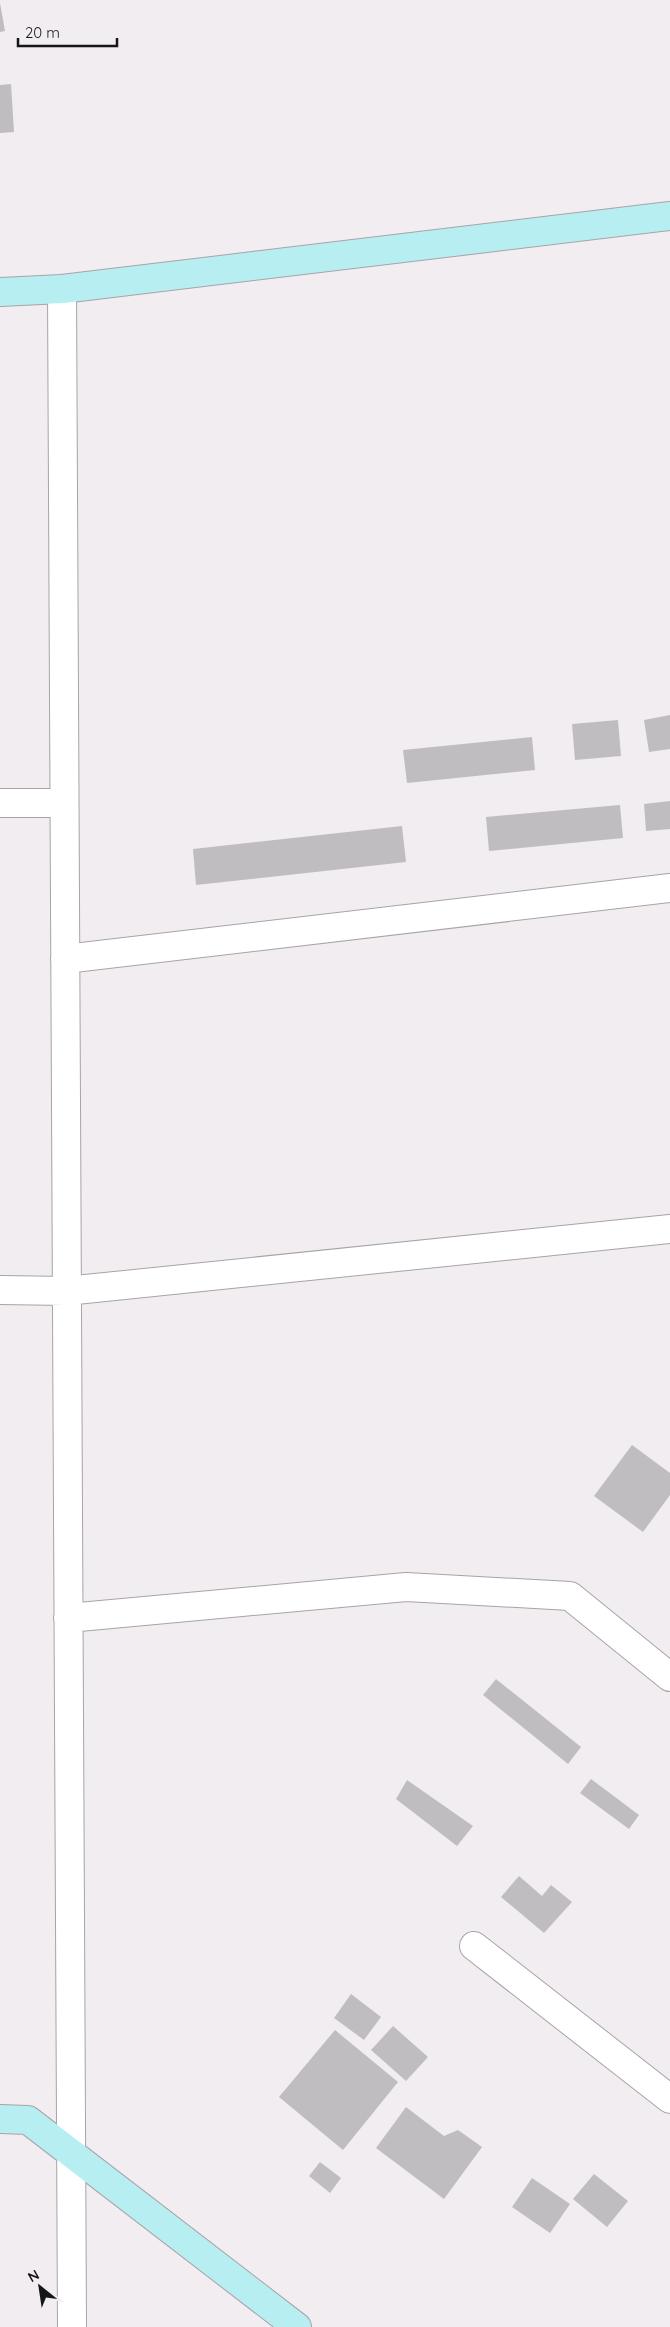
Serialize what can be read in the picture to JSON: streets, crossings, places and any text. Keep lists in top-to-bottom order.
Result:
{
  "scale_bar": "20 m",
  "north": "top left"
}
